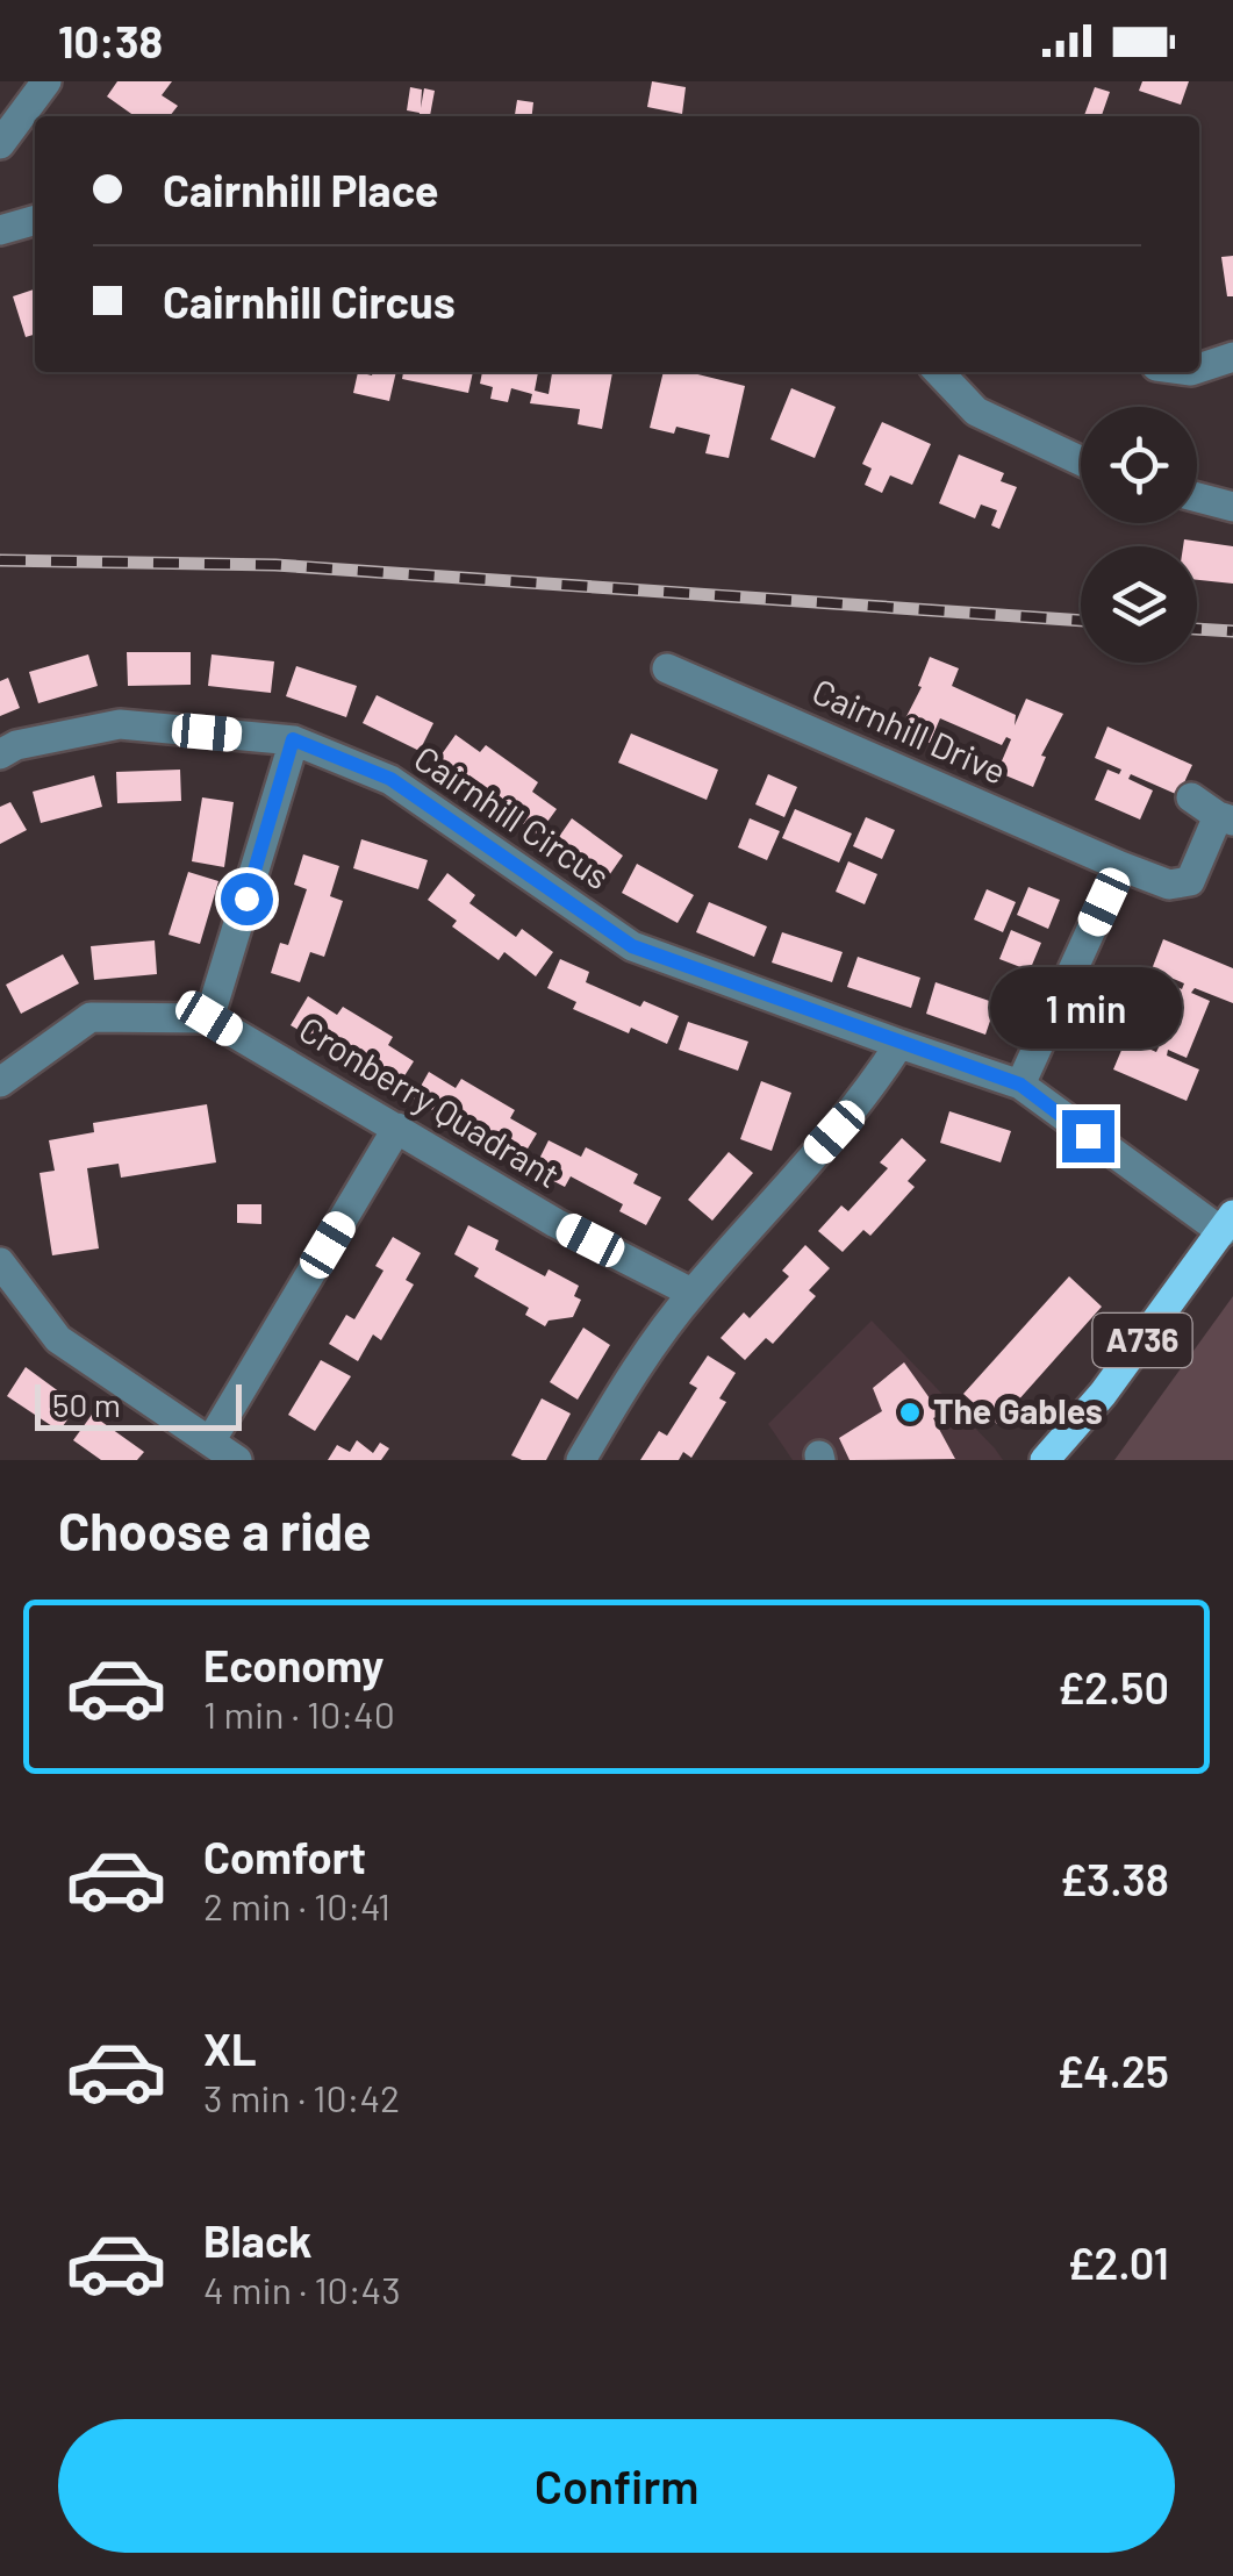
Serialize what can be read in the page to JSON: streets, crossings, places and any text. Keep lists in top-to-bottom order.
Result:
{
  "streets": {
    "main road": ["A736"],
    "street": ["Cairnhill Drive", "Cairnhill Circus", "Cronberry Quadrant"]
  },
  "crossings": [
    ["Cairnhill Circus", "A736"]
  ],
  "places": ["The Gables"],
  "scale_bar": "50 m",
  "page": {
    "status": "10:38",
    "banner": ["Cairnhill Place", "Cairnhill Circus"],
    "bubble": "1 min",
    "scale": "50 m",
    "heading": "Choose a ride",
    "list": [
      {
        "name": "Economy",
        "note": "1 min · 10:40",
        "value": "£2.50"
      },
      {
        "name": "Comfort",
        "note": "2 min · 10:41",
        "value": "£3.38"
      },
      {
        "name": "XL",
        "note": "3 min · 10:42",
        "value": "£4.25"
      },
      {
        "name": "Black",
        "note": "4 min · 10:43",
        "value": "£2.01"
      }
    ],
    "buttons": "Confirm"
  }
}
